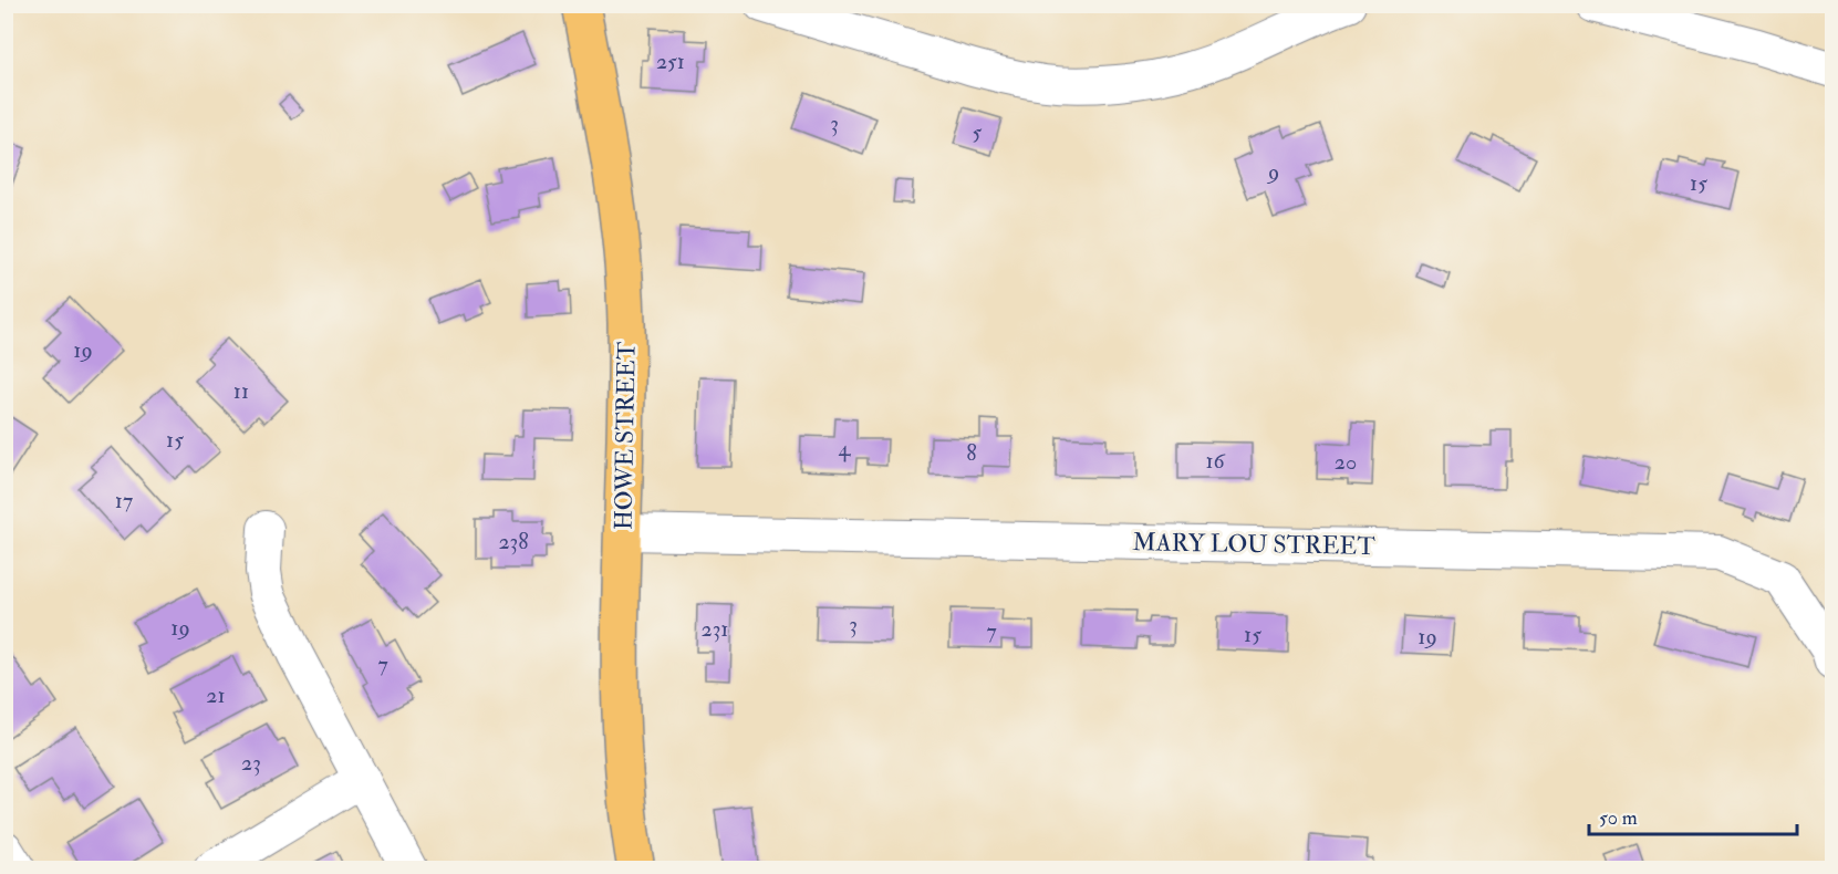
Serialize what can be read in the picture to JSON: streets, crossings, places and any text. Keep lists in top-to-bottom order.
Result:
{
  "streets": {
    "main road": ["HOWE STREET"],
    "street": ["MARY LOU STREET"]
  },
  "crossings": [
    ["HOWE STREET", "MARY LOU STREET"]
  ],
  "house_numbers": [
    "251",
    "3",
    "5",
    "9",
    "15",
    "19",
    "11",
    "15",
    "4",
    "8",
    "16",
    "20",
    "17",
    "238",
    "3",
    "19",
    "231",
    "7",
    "15",
    "19",
    "7",
    "21",
    "23"
  ],
  "scale_bar": "50 m"
}
